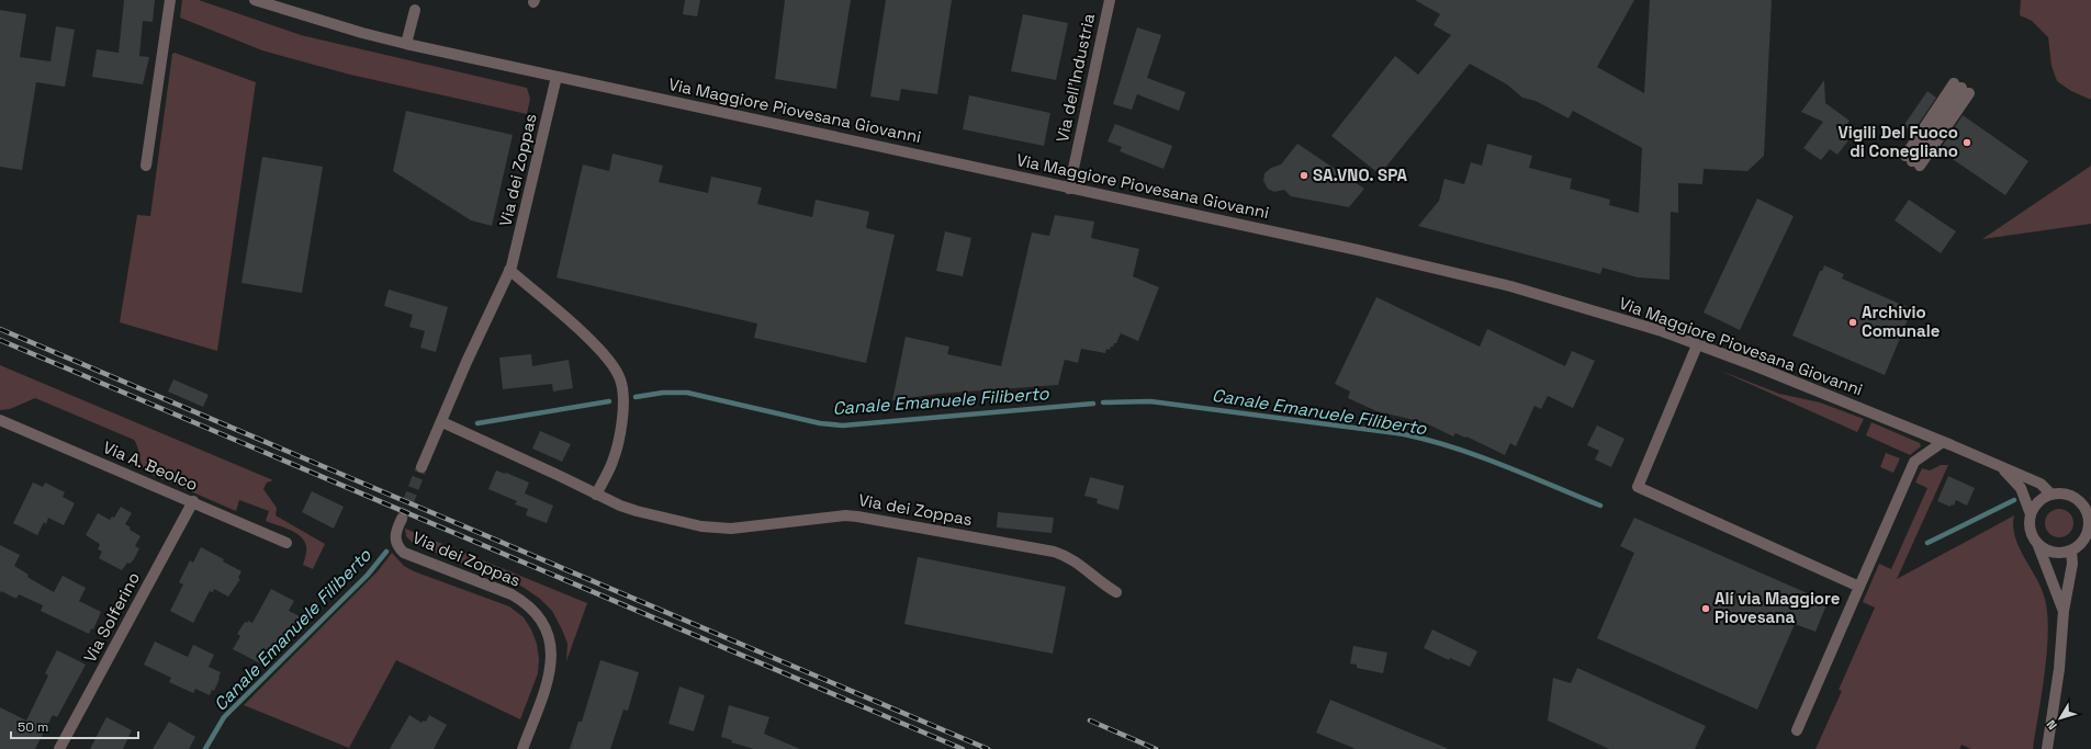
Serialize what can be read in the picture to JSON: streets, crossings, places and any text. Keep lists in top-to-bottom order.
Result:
{
  "streets": {
    "street": [
      "Via dell'Industria",
      "Via Maggiore Piovesana Giovanni",
      "Via dei Zoppas",
      "Via A. Beolco",
      "Via Solferino"
    ]
  },
  "crossings": [
    ["Via dell'Industria", "Via Maggiore Piovesana Giovanni"],
    ["Via Maggiore Piovesana Giovanni", "Via dei Zoppas"],
    ["Via A. Beolco", "Via Solferino"]
  ],
  "water": ["Canale Emanuele Filiberto"],
  "places": [
    "Vigili Del Fuoco di Conegliano",
    "SA.VNO. SPA",
    "Archivio Comunale",
    "Alí via Maggiore Piovesana"
  ],
  "scale_bar": "50 m",
  "north": "bottom left"
}
